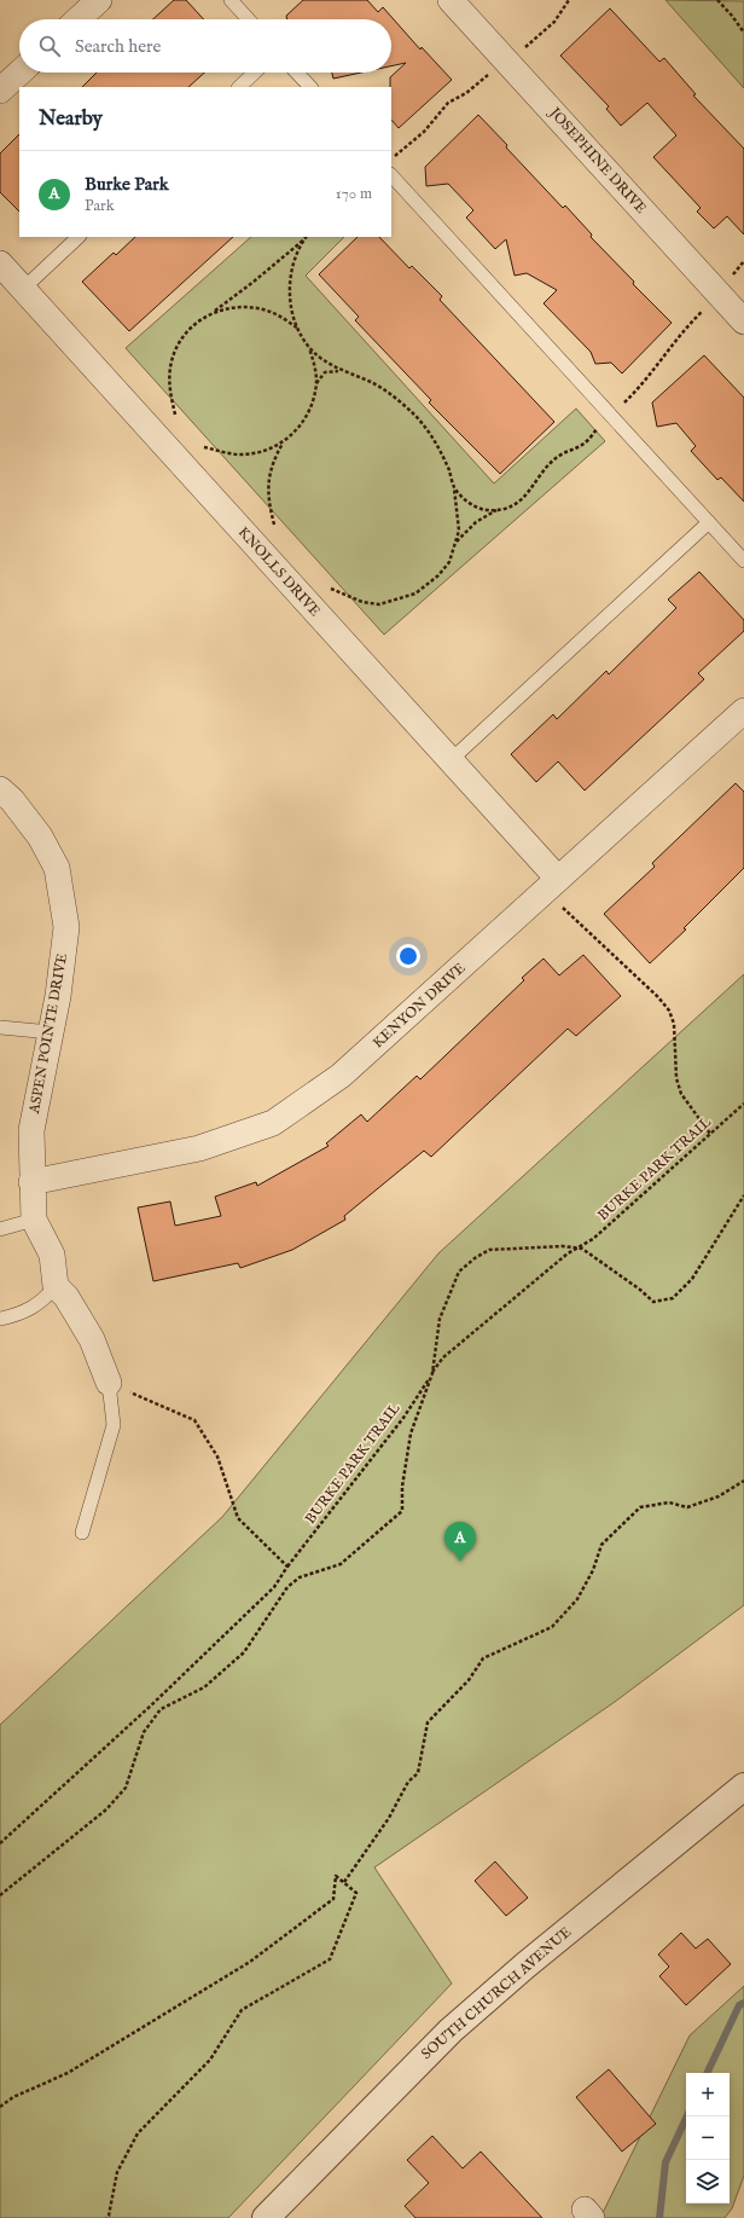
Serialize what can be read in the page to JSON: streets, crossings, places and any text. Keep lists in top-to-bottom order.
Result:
{
  "streets": {
    "street": [
      "JOSEPHINE DRIVE",
      "KNOLLS DRIVE",
      "KENYON DRIVE",
      "ASPEN POINTE DRIVE",
      "SOUTH CHURCH AVENUE"
    ],
    "path": ["BURKE PARK TRAIL"]
  },
  "crossings": [
    ["KNOLLS DRIVE", "KENYON DRIVE"],
    ["KENYON DRIVE", "ASPEN POINTE DRIVE"]
  ],
  "page": {
    "search": "Search here",
    "heading": "Nearby",
    "list": [
      {
        "mark": "A",
        "name": "Burke Park",
        "note": "Park",
        "value": "170 m"
      }
    ],
    "pins": "A",
    "map_buttons": ["+", "−"]
  }
}
